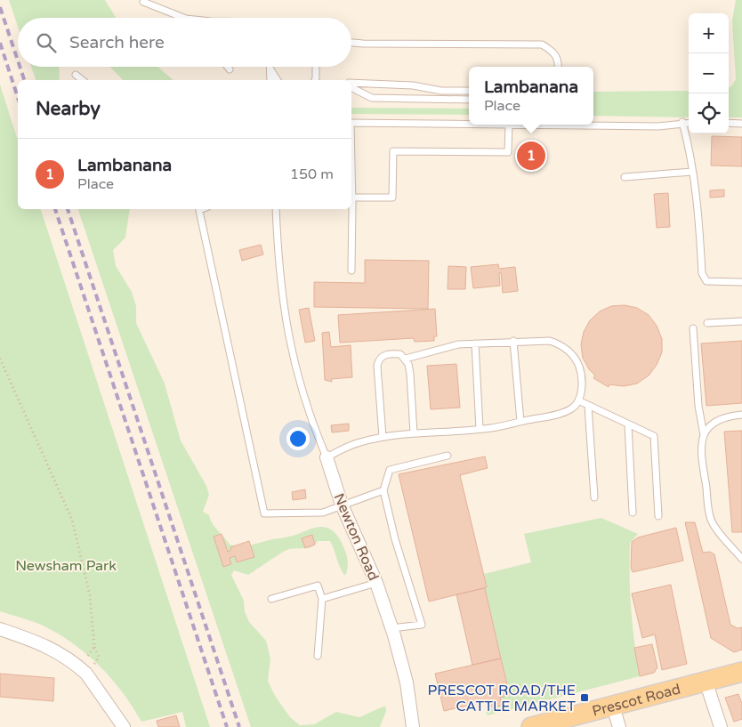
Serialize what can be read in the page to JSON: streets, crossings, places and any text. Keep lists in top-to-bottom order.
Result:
{
  "streets": {
    "main road": ["Prescot Road"],
    "street": ["Newton Road"]
  },
  "parks": ["Newsham Park"],
  "places": {
    "transit": ["PRESCOT ROAD/THE CATTLE MARKET"]
  },
  "page": {
    "map_buttons": ["+", "−"],
    "search": "Search here",
    "popup": ["Lambanana", "Place"],
    "heading": "Nearby",
    "list": [
      {
        "mark": "1",
        "name": "Lambanana",
        "note": "Place",
        "value": "150 m"
      }
    ],
    "pins": "1"
  }
}
